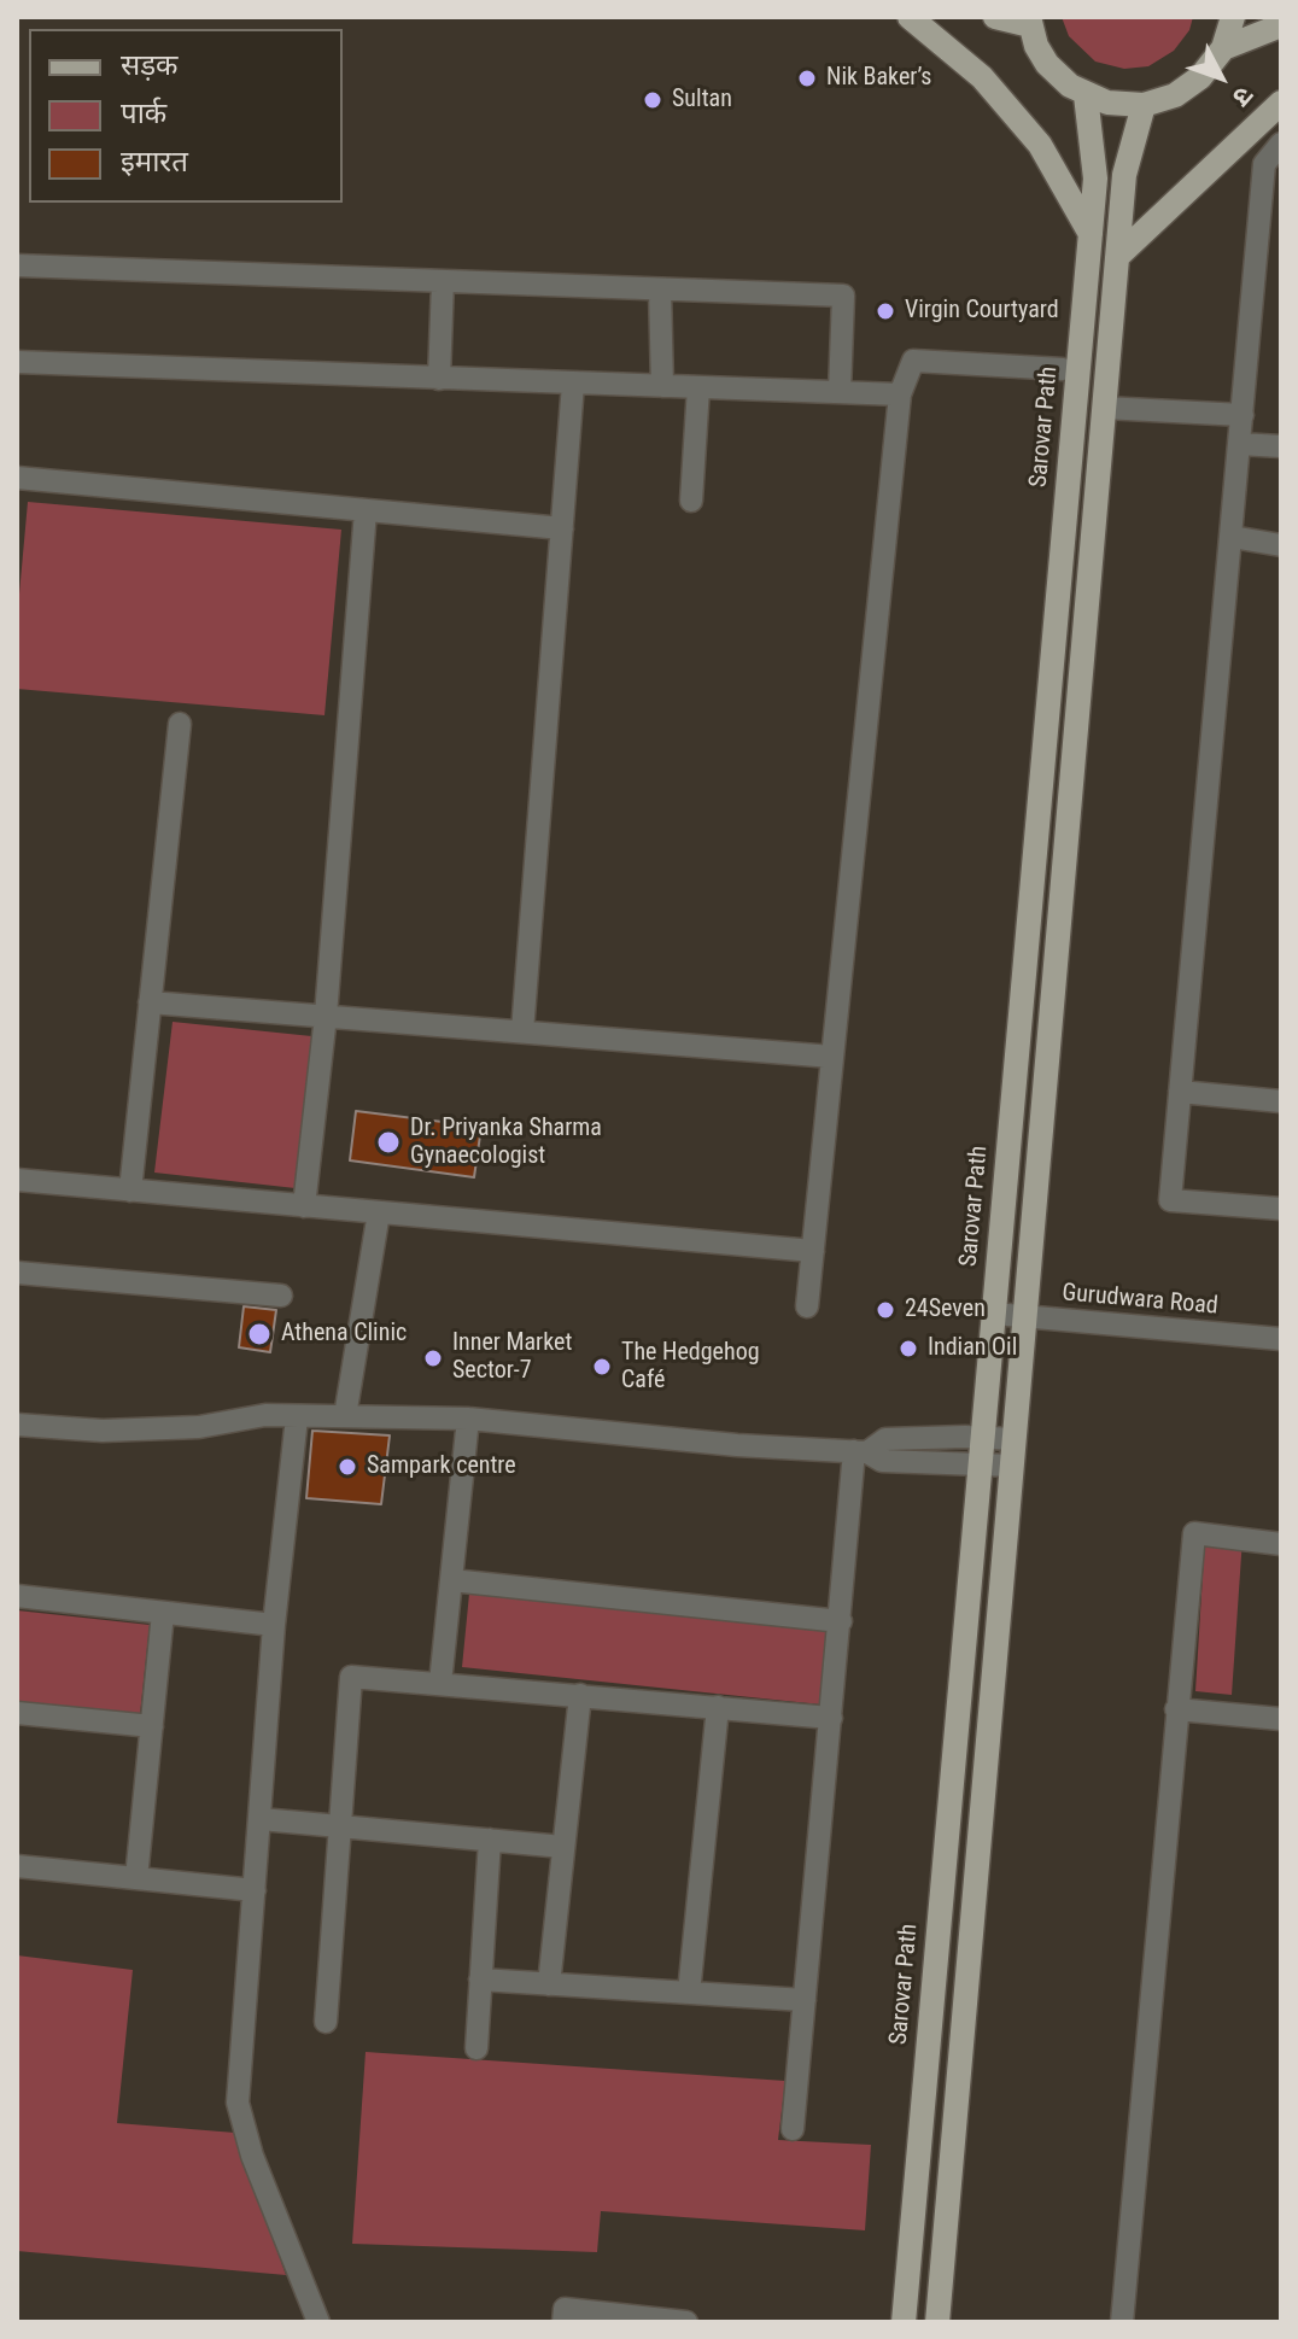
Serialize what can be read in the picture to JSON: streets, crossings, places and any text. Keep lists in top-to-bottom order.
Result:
{
  "streets": {
    "main road": ["Sarovar Path"],
    "street": ["Gurudwara Road"]
  },
  "crossings": [
    ["Sarovar Path", "Gurudwara Road"]
  ],
  "places": [
    "Nik Baker’s",
    "Sultan",
    "Virgin Courtyard",
    "Dr. Priyanka Sharma Gynaecologist",
    "24Seven",
    "Athena Clinic",
    "Indian Oil",
    "Inner Market Sector-7",
    "The Hedgehog Café",
    "Sampark centre"
  ],
  "legend": ["सड़क", "पार्क", "इमारत"],
  "north": "bottom right"
}
